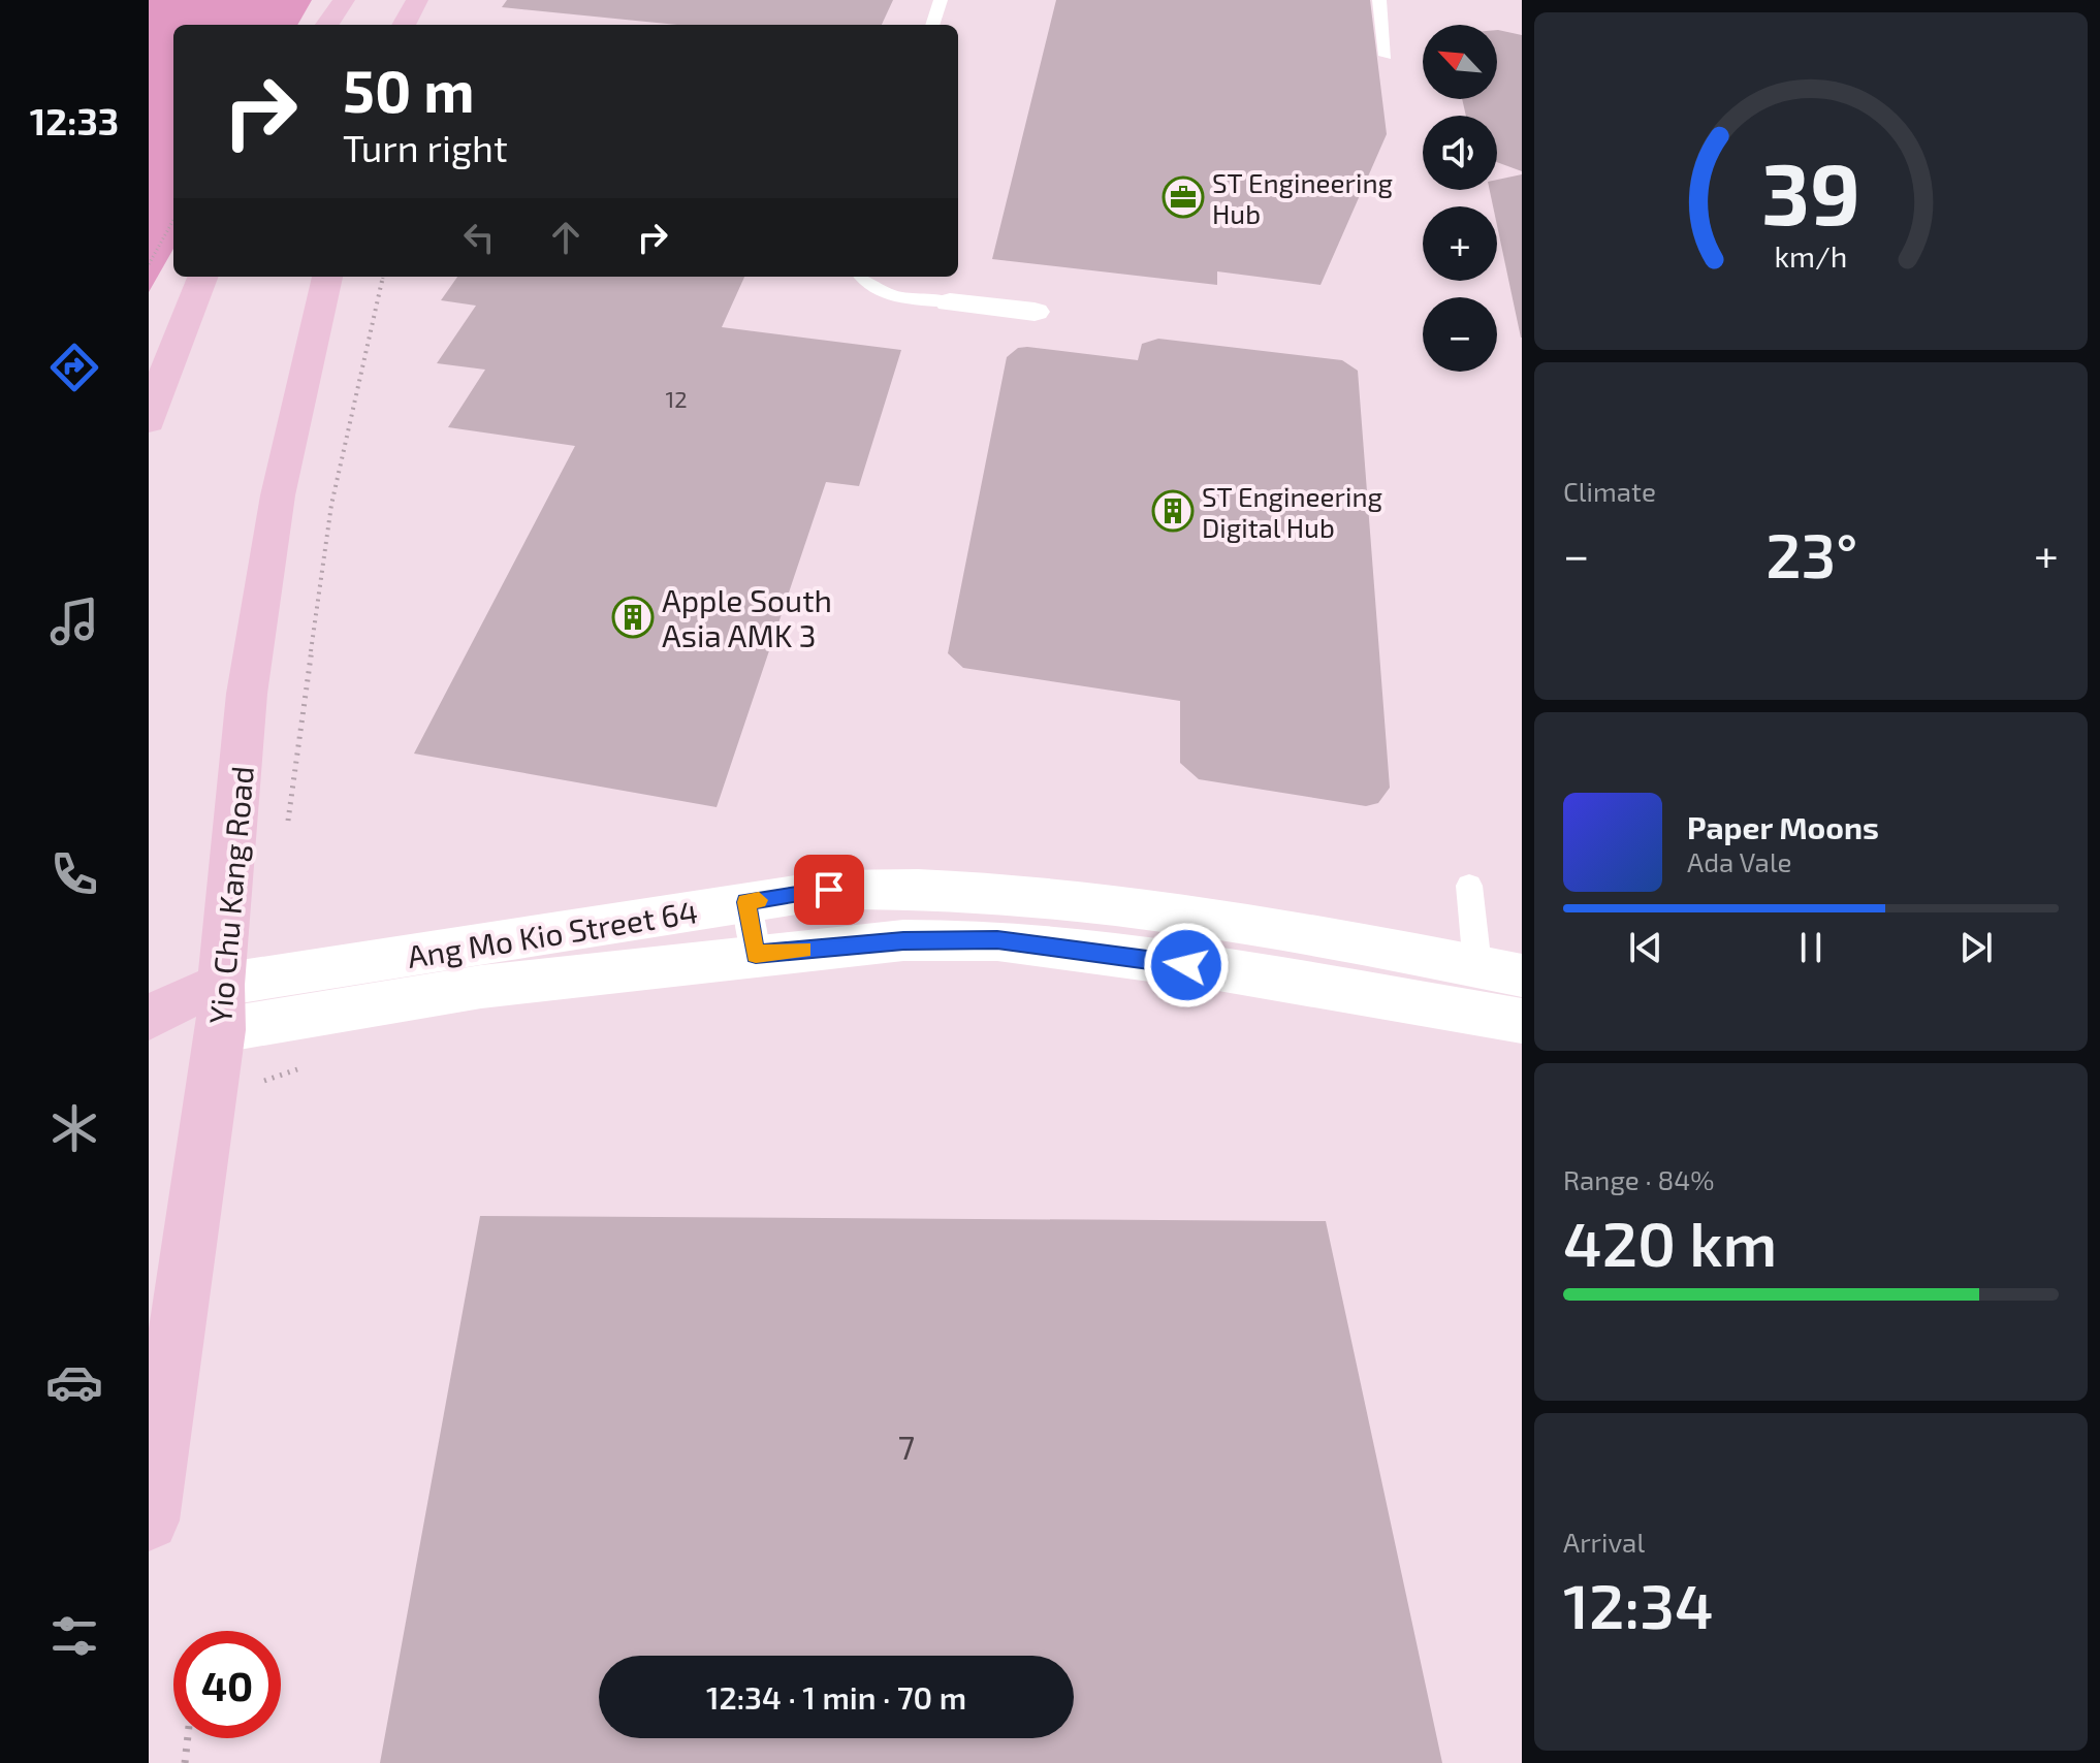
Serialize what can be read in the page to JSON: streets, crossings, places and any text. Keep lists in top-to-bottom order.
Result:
{
  "streets": {
    "main road": ["Yio Chu Kang Road"],
    "street": ["Ang Mo Kio Street 64"]
  },
  "crossings": [
    ["Yio Chu Kang Road", "Ang Mo Kio Street 64"]
  ],
  "places": {
    "office": ["ST Engineering Hub"],
    "building": ["ST Engineering Digital Hub", "Apple South Asia AMK 3"]
  },
  "house_numbers": ["12", "7"],
  "north": "top left",
  "page": {
    "tabs": "12:33",
    "map_buttons": ["+", "−"],
    "turn": ["50 m", "Turn right"],
    "tile": [
      "Climate",
      ["Range · 84%", "420 km"],
      ["Arrival", "12:34"]
    ],
    "heat": ["−", "23°", "+"],
    "song": ["Paper Moons", "Ada Vale"],
    "limit": "40",
    "trip": "12:34 · 1 min · 70 m",
    "gauge": ["39", "km/h"]
  }
}
